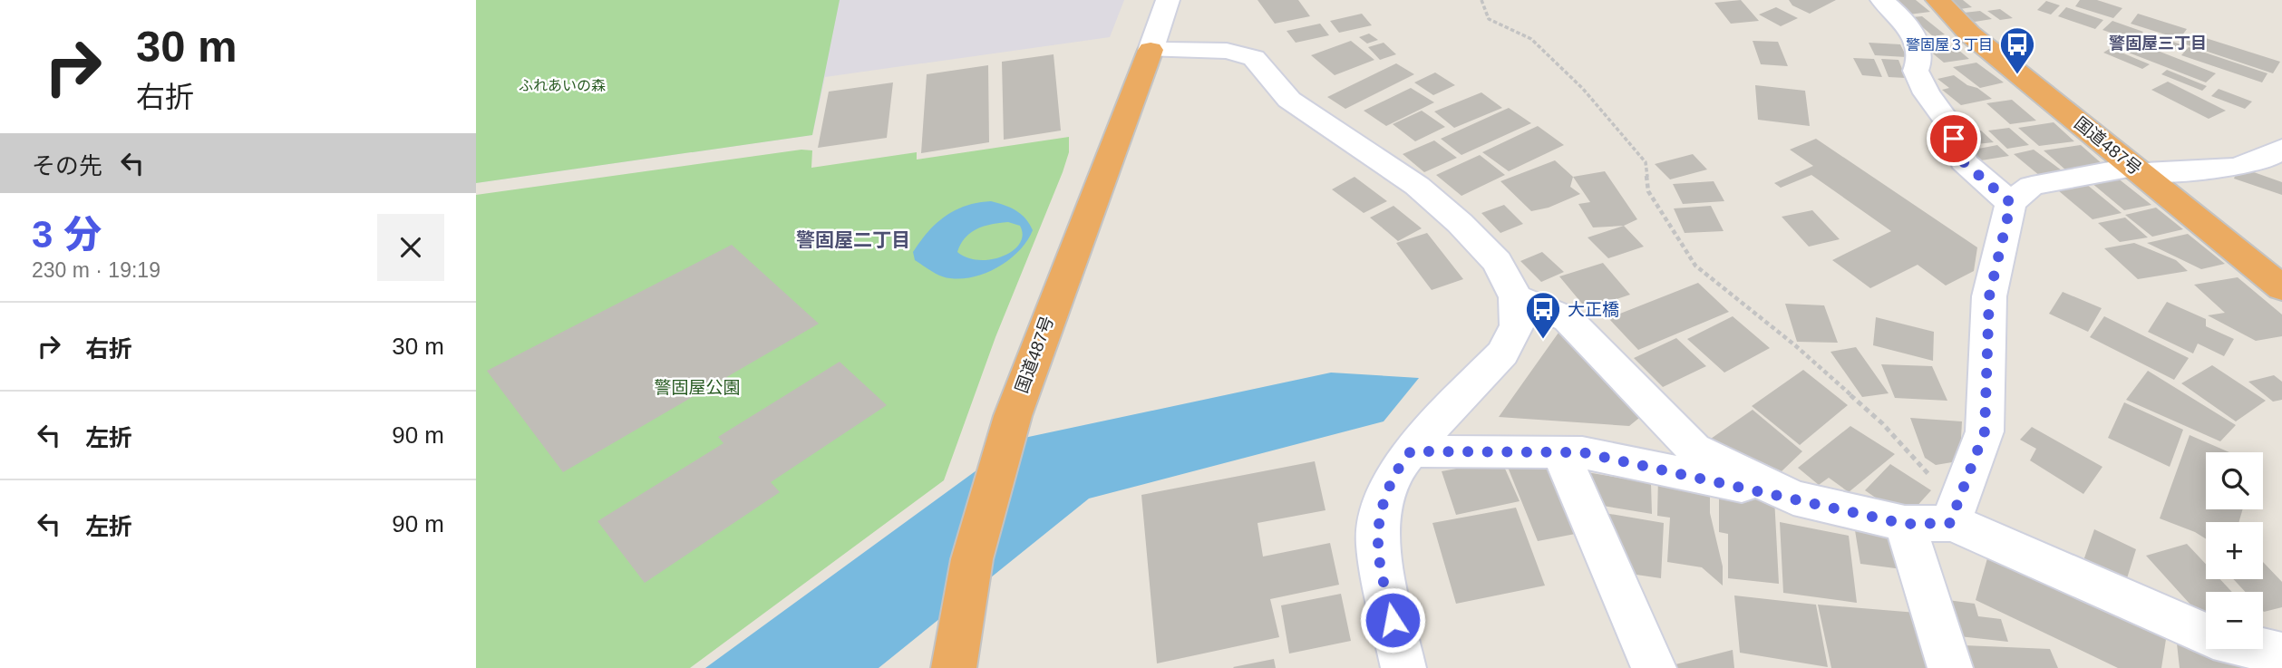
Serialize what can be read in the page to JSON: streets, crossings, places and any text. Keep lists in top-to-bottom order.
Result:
{
  "streets": {
    "highway": ["国道487号"]
  },
  "districts": ["警固屋三丁目", "警固屋二丁目"],
  "parks": ["ふれあいの森", "警固屋公園"],
  "places": {
    "bus stop": ["警固屋３丁目", "大正橋"]
  },
  "page": {
    "turn": ["30 m", "右折"],
    "then": "その先",
    "heading": ["3 分", "230 m · 19:19"],
    "list": [
      {
        "name": "右折",
        "value": "30 m"
      },
      {
        "name": "左折",
        "value": "90 m"
      },
      {
        "name": "左折",
        "value": "90 m"
      }
    ],
    "map_buttons": ["+", "−"]
  }
}
